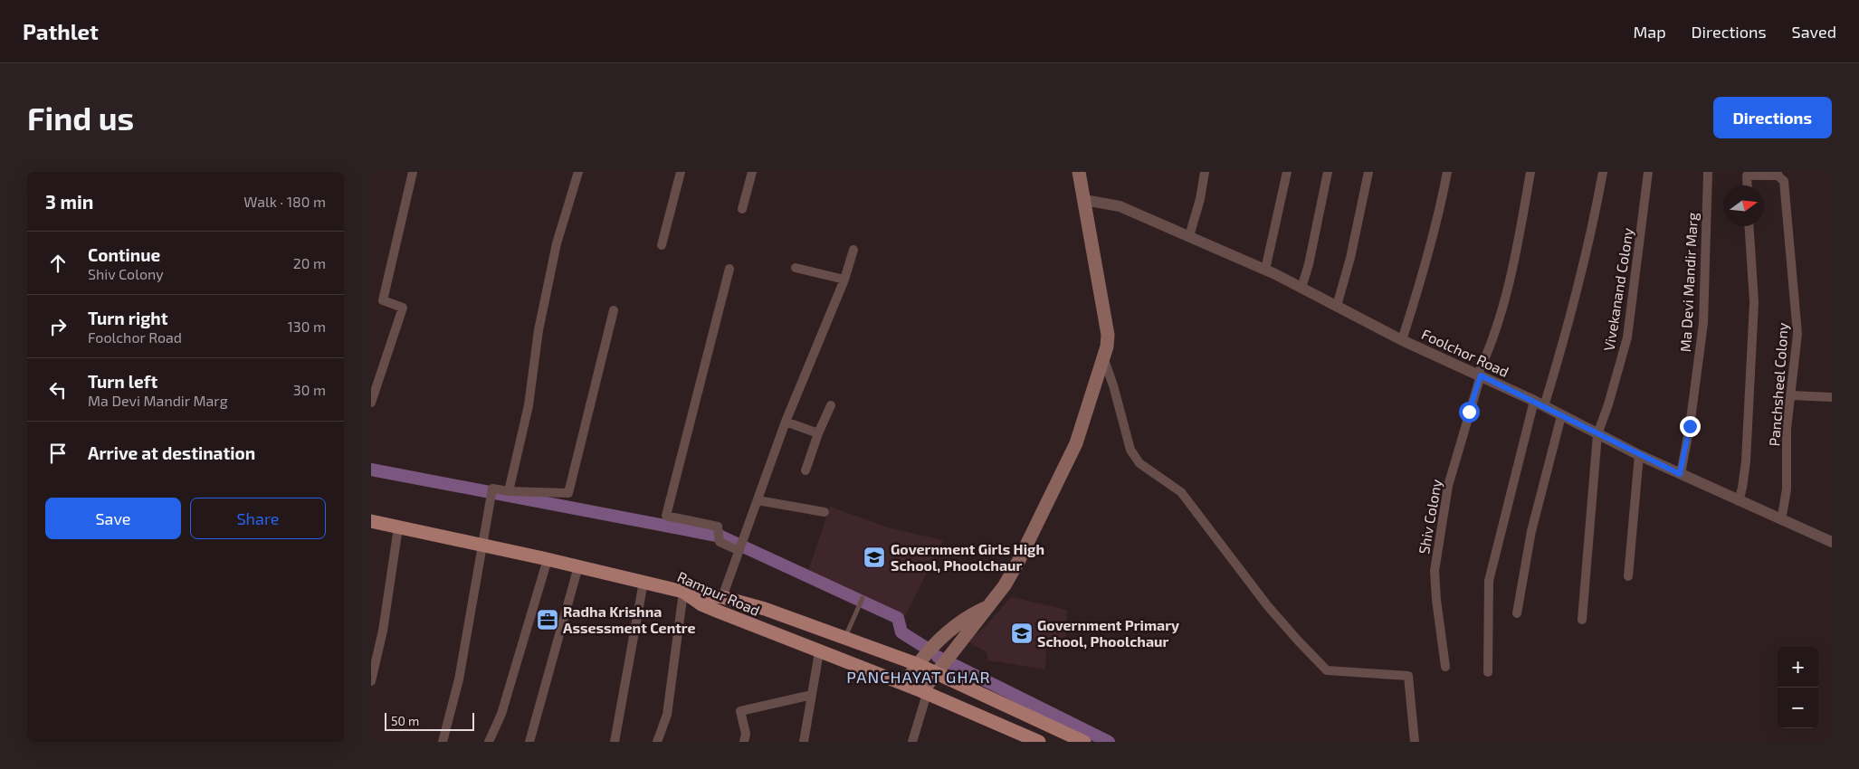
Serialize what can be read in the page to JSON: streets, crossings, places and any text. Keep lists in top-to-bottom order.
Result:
{
  "streets": {
    "main road": ["Rampur Road"],
    "street": [
      "Ma Devi Mandir Marg",
      "Vivekanand Colony",
      "Foolchor Road",
      "Panchsheel Colony",
      "Shiv Colony"
    ]
  },
  "crossings": [
    ["Ma Devi Mandir Marg", "Foolchor Road"],
    ["Vivekanand Colony", "Foolchor Road"],
    ["Foolchor Road", "Panchsheel Colony"],
    ["Foolchor Road", "Shiv Colony"]
  ],
  "districts": ["PANCHAYAT GHAR"],
  "places": {
    "school or university": ["Government Girls High School, Phoolchaur", "Government Primary School, Phoolchaur"],
    "office": ["Radha Krishna Assessment Centre"]
  },
  "scale_bar": "50 m",
  "north": "right",
  "page": {
    "header": "Pathlet",
    "nav": ["Map", "Directions", "Saved"],
    "buttons": [
      "Directions",
      ["Save", "Share"]
    ],
    "title": "Find us",
    "heading": ["3 min", "Walk · 180 m"],
    "list": [
      ["Continue", "Shiv Colony", "20 m"],
      ["Turn right", "Foolchor Road", "130 m"],
      ["Turn left", "Ma Devi Mandir Marg", "30 m"],
      "Arrive at destination"
    ],
    "map_buttons": ["+", "−"],
    "scale": "50 m"
  }
}
